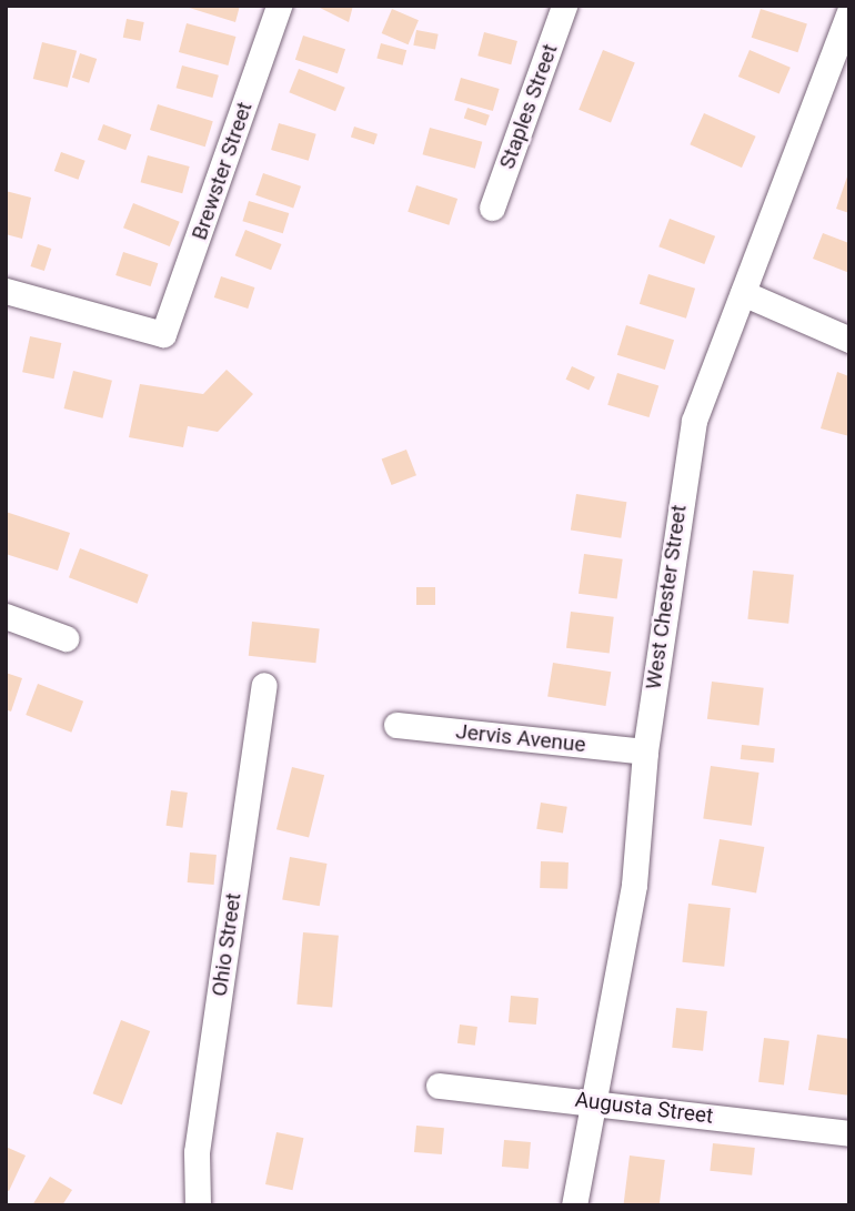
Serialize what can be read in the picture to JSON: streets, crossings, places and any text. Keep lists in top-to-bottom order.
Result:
{
  "streets": {
    "street": [
      "Staples Street",
      "Brewster Street",
      "West Chester Street",
      "Jervis Avenue",
      "Ohio Street",
      "Augusta Street"
    ]
  },
  "crossings": [
    ["West Chester Street", "Jervis Avenue"],
    ["West Chester Street", "Augusta Street"]
  ]
}
